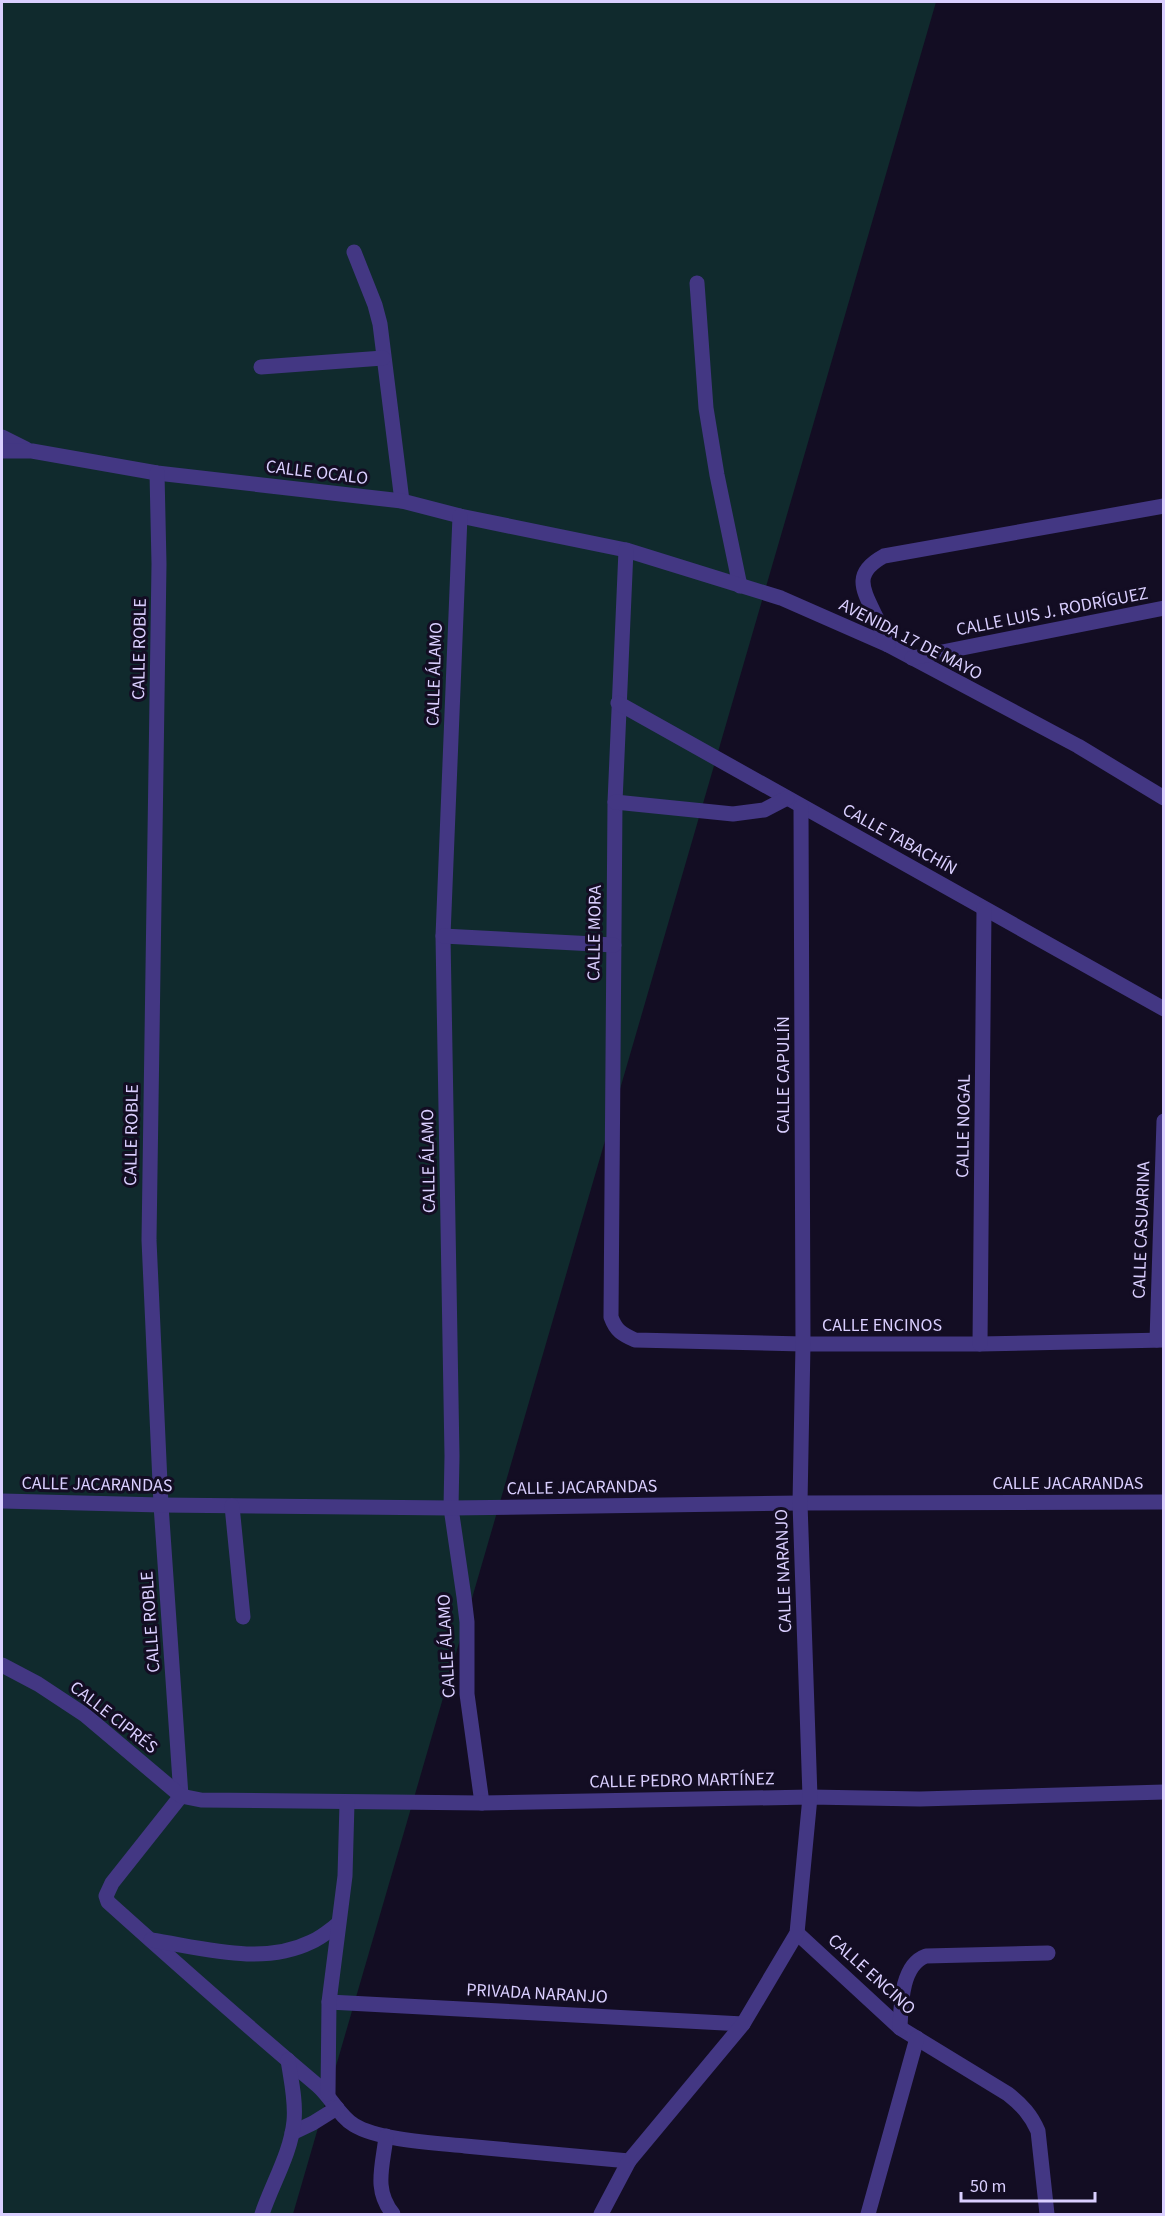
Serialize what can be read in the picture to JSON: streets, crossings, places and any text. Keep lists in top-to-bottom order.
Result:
{
  "streets": {
    "street": [
      "CALLE OCALO",
      "CALLE LUIS J. RODRÍGUEZ",
      "AVENIDA 17 DE MAYO",
      "CALLE ROBLE",
      "CALLE ÁLAMO",
      "CALLE TABACHÍN",
      "CALLE MORA",
      "CALLE CAPULÍN",
      "CALLE NOGAL",
      "CALLE CASUARINA",
      "CALLE ENCINOS",
      "CALLE JACARANDAS",
      "CALLE NARANJO",
      "CALLE CIPRÉS",
      "CALLE PEDRO MARTÍNEZ",
      "CALLE ENCINO",
      "PRIVADA NARANJO"
    ]
  },
  "crossings": [
    ["CALLE OCALO", "AVENIDA 17 DE MAYO"],
    ["CALLE OCALO", "CALLE ROBLE"],
    ["CALLE OCALO", "CALLE ÁLAMO"],
    ["CALLE OCALO", "CALLE MORA"],
    ["CALLE LUIS J. RODRÍGUEZ", "AVENIDA 17 DE MAYO"],
    ["AVENIDA 17 DE MAYO", "CALLE MORA"],
    ["CALLE ROBLE", "CALLE JACARANDAS"],
    ["CALLE ROBLE", "CALLE CIPRÉS"],
    ["CALLE ÁLAMO", "CALLE JACARANDAS"],
    ["CALLE ÁLAMO", "CALLE PEDRO MARTÍNEZ"],
    ["CALLE TABACHÍN", "CALLE MORA"],
    ["CALLE TABACHÍN", "CALLE CAPULÍN"],
    ["CALLE TABACHÍN", "CALLE NOGAL"],
    ["CALLE MORA", "CALLE ENCINOS"],
    ["CALLE CAPULÍN", "CALLE ENCINOS"],
    ["CALLE CAPULÍN", "CALLE NARANJO"],
    ["CALLE NOGAL", "CALLE ENCINOS"],
    ["CALLE CASUARINA", "CALLE ENCINOS"],
    ["CALLE ENCINOS", "CALLE NARANJO"],
    ["CALLE JACARANDAS", "CALLE NARANJO"],
    ["CALLE NARANJO", "CALLE PEDRO MARTÍNEZ"],
    ["CALLE CIPRÉS", "CALLE PEDRO MARTÍNEZ"]
  ],
  "scale_bar": "50 m"
}
